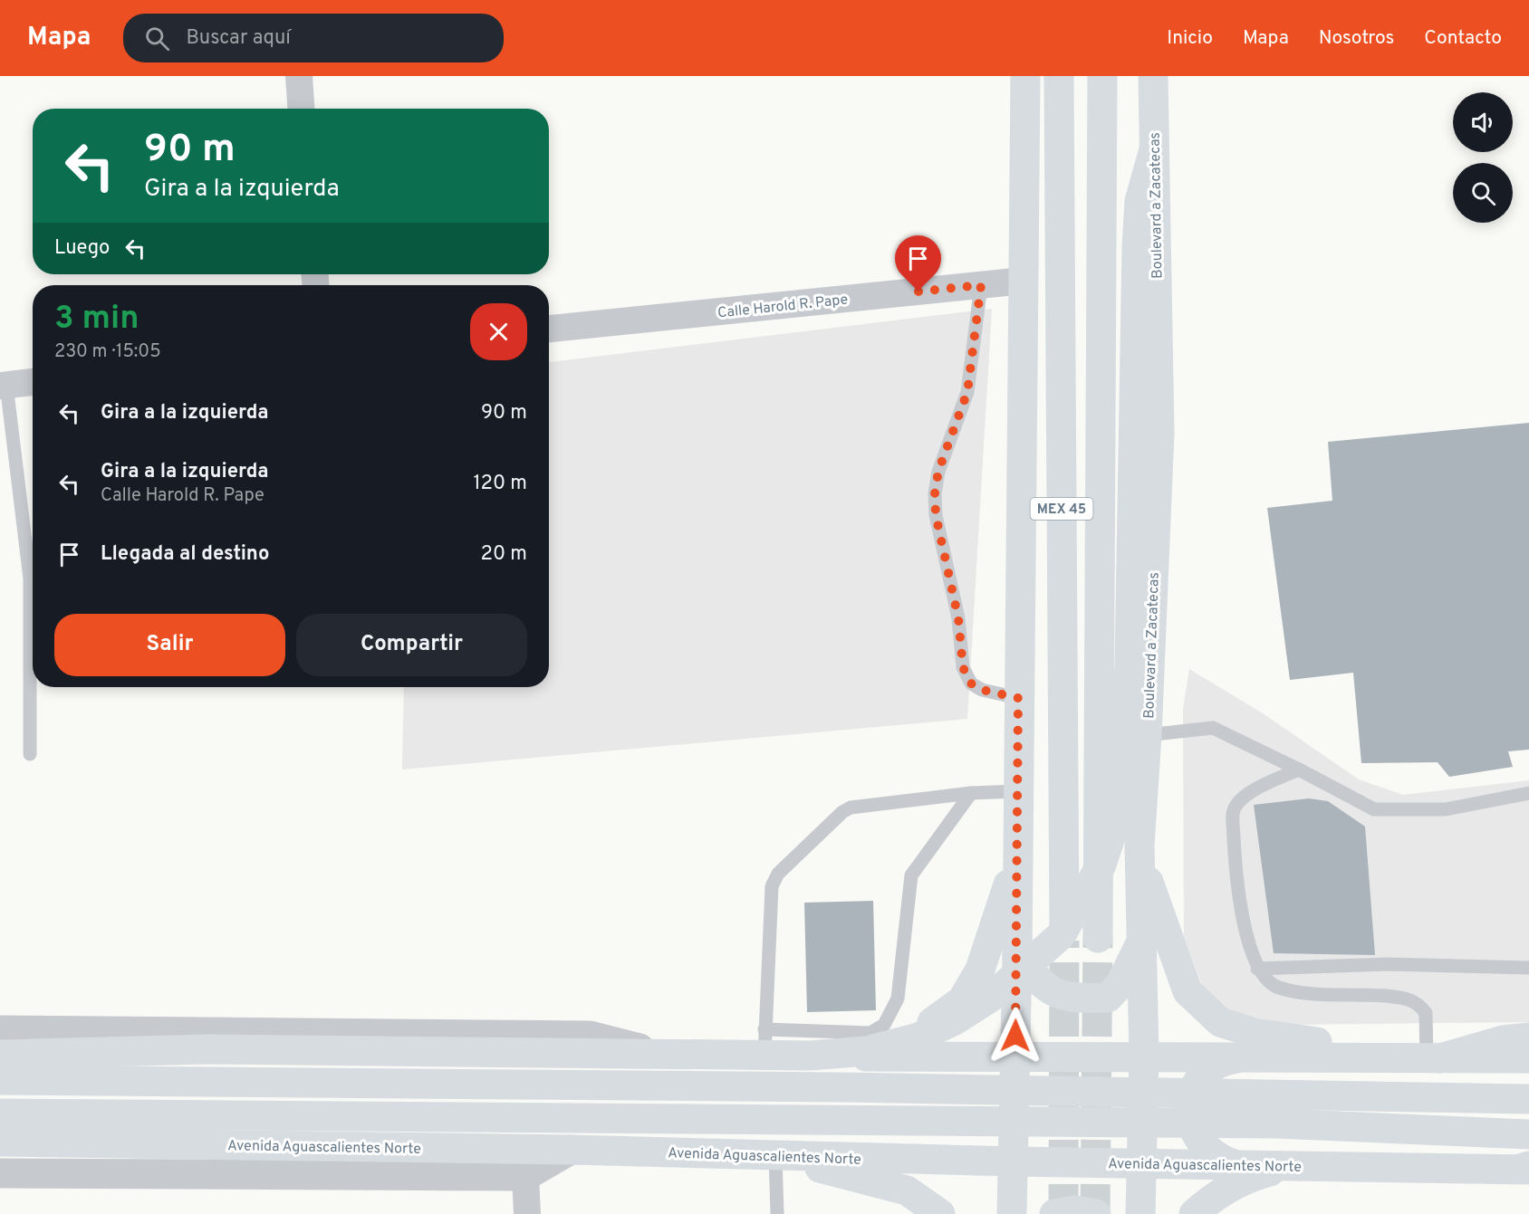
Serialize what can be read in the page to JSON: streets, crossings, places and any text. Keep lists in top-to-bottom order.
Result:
{
  "streets": {
    "main road": ["Boulevard a Zacatecas", "MEX 45", "Avenida Aguascalientes Norte"],
    "street": ["Calle Harold R. Pape"]
  },
  "crossings": [
    ["Boulevard a Zacatecas", "Avenida Aguascalientes Norte"],
    ["Calle Harold R. Pape", "MEX 45"],
    ["MEX 45", "Avenida Aguascalientes Norte"]
  ],
  "page": {
    "header": "Mapa",
    "search": "Buscar aquí",
    "nav": [
      "Inicio",
      "Mapa",
      "Nosotros",
      "Contacto"
    ],
    "turn": ["90 m", "Gira a la izquierda"],
    "then": "Luego",
    "heading": ["3 min", "230 m · 15:05"],
    "list": [
      {
        "name": "Gira a la izquierda",
        "value": "90 m"
      },
      {
        "name": "Gira a la izquierda",
        "note": "Calle Harold R. Pape",
        "value": "120 m"
      },
      {
        "name": "Llegada al destino",
        "value": "20 m"
      }
    ],
    "buttons": ["Salir", "Compartir"]
  }
}
